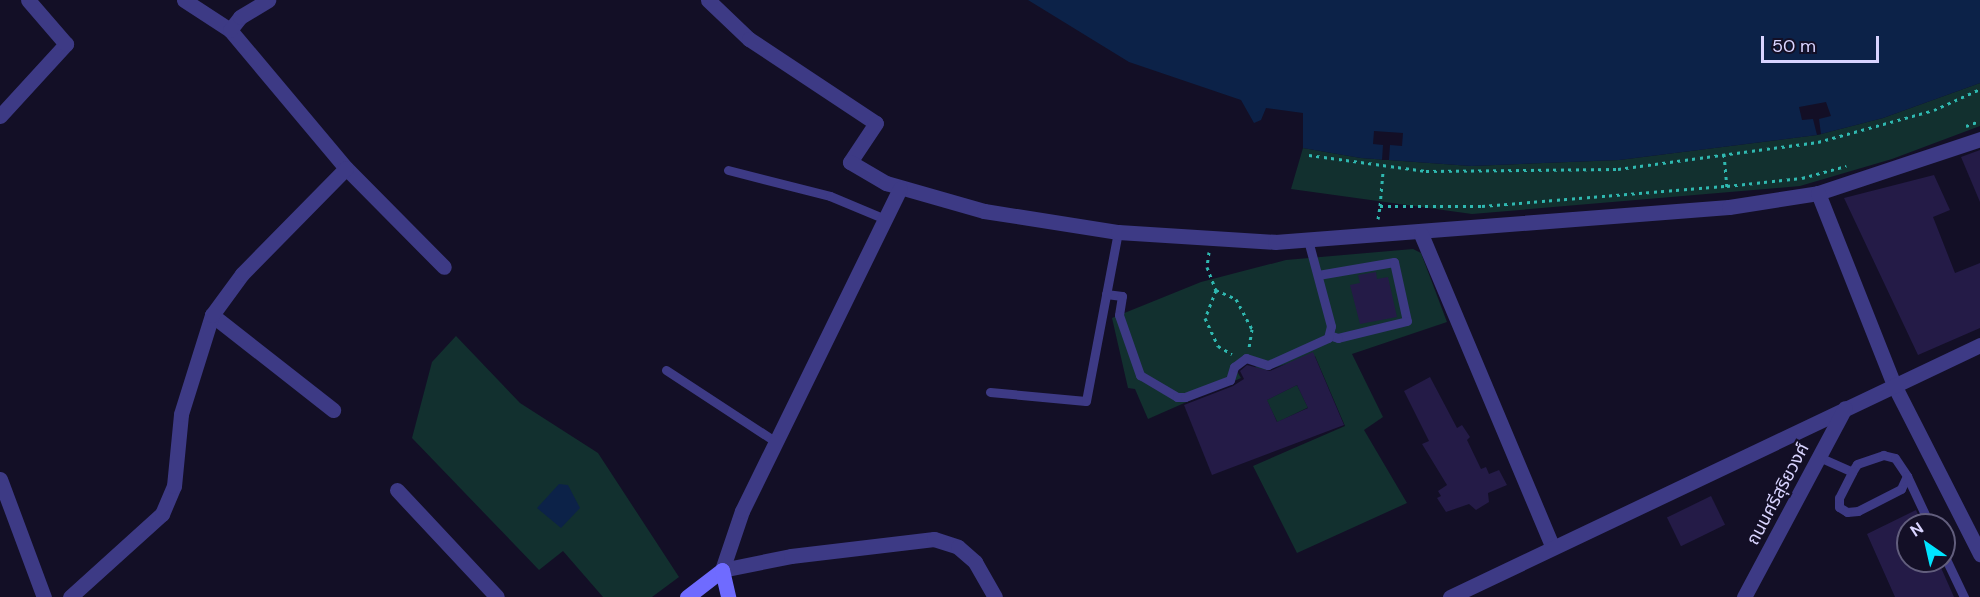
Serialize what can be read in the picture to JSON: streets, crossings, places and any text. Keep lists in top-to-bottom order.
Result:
{
  "streets": {
    "street": ["ถนนศรีสุริยวงศ์"]
  },
  "scale_bar": "50 m",
  "north": "top left"
}
